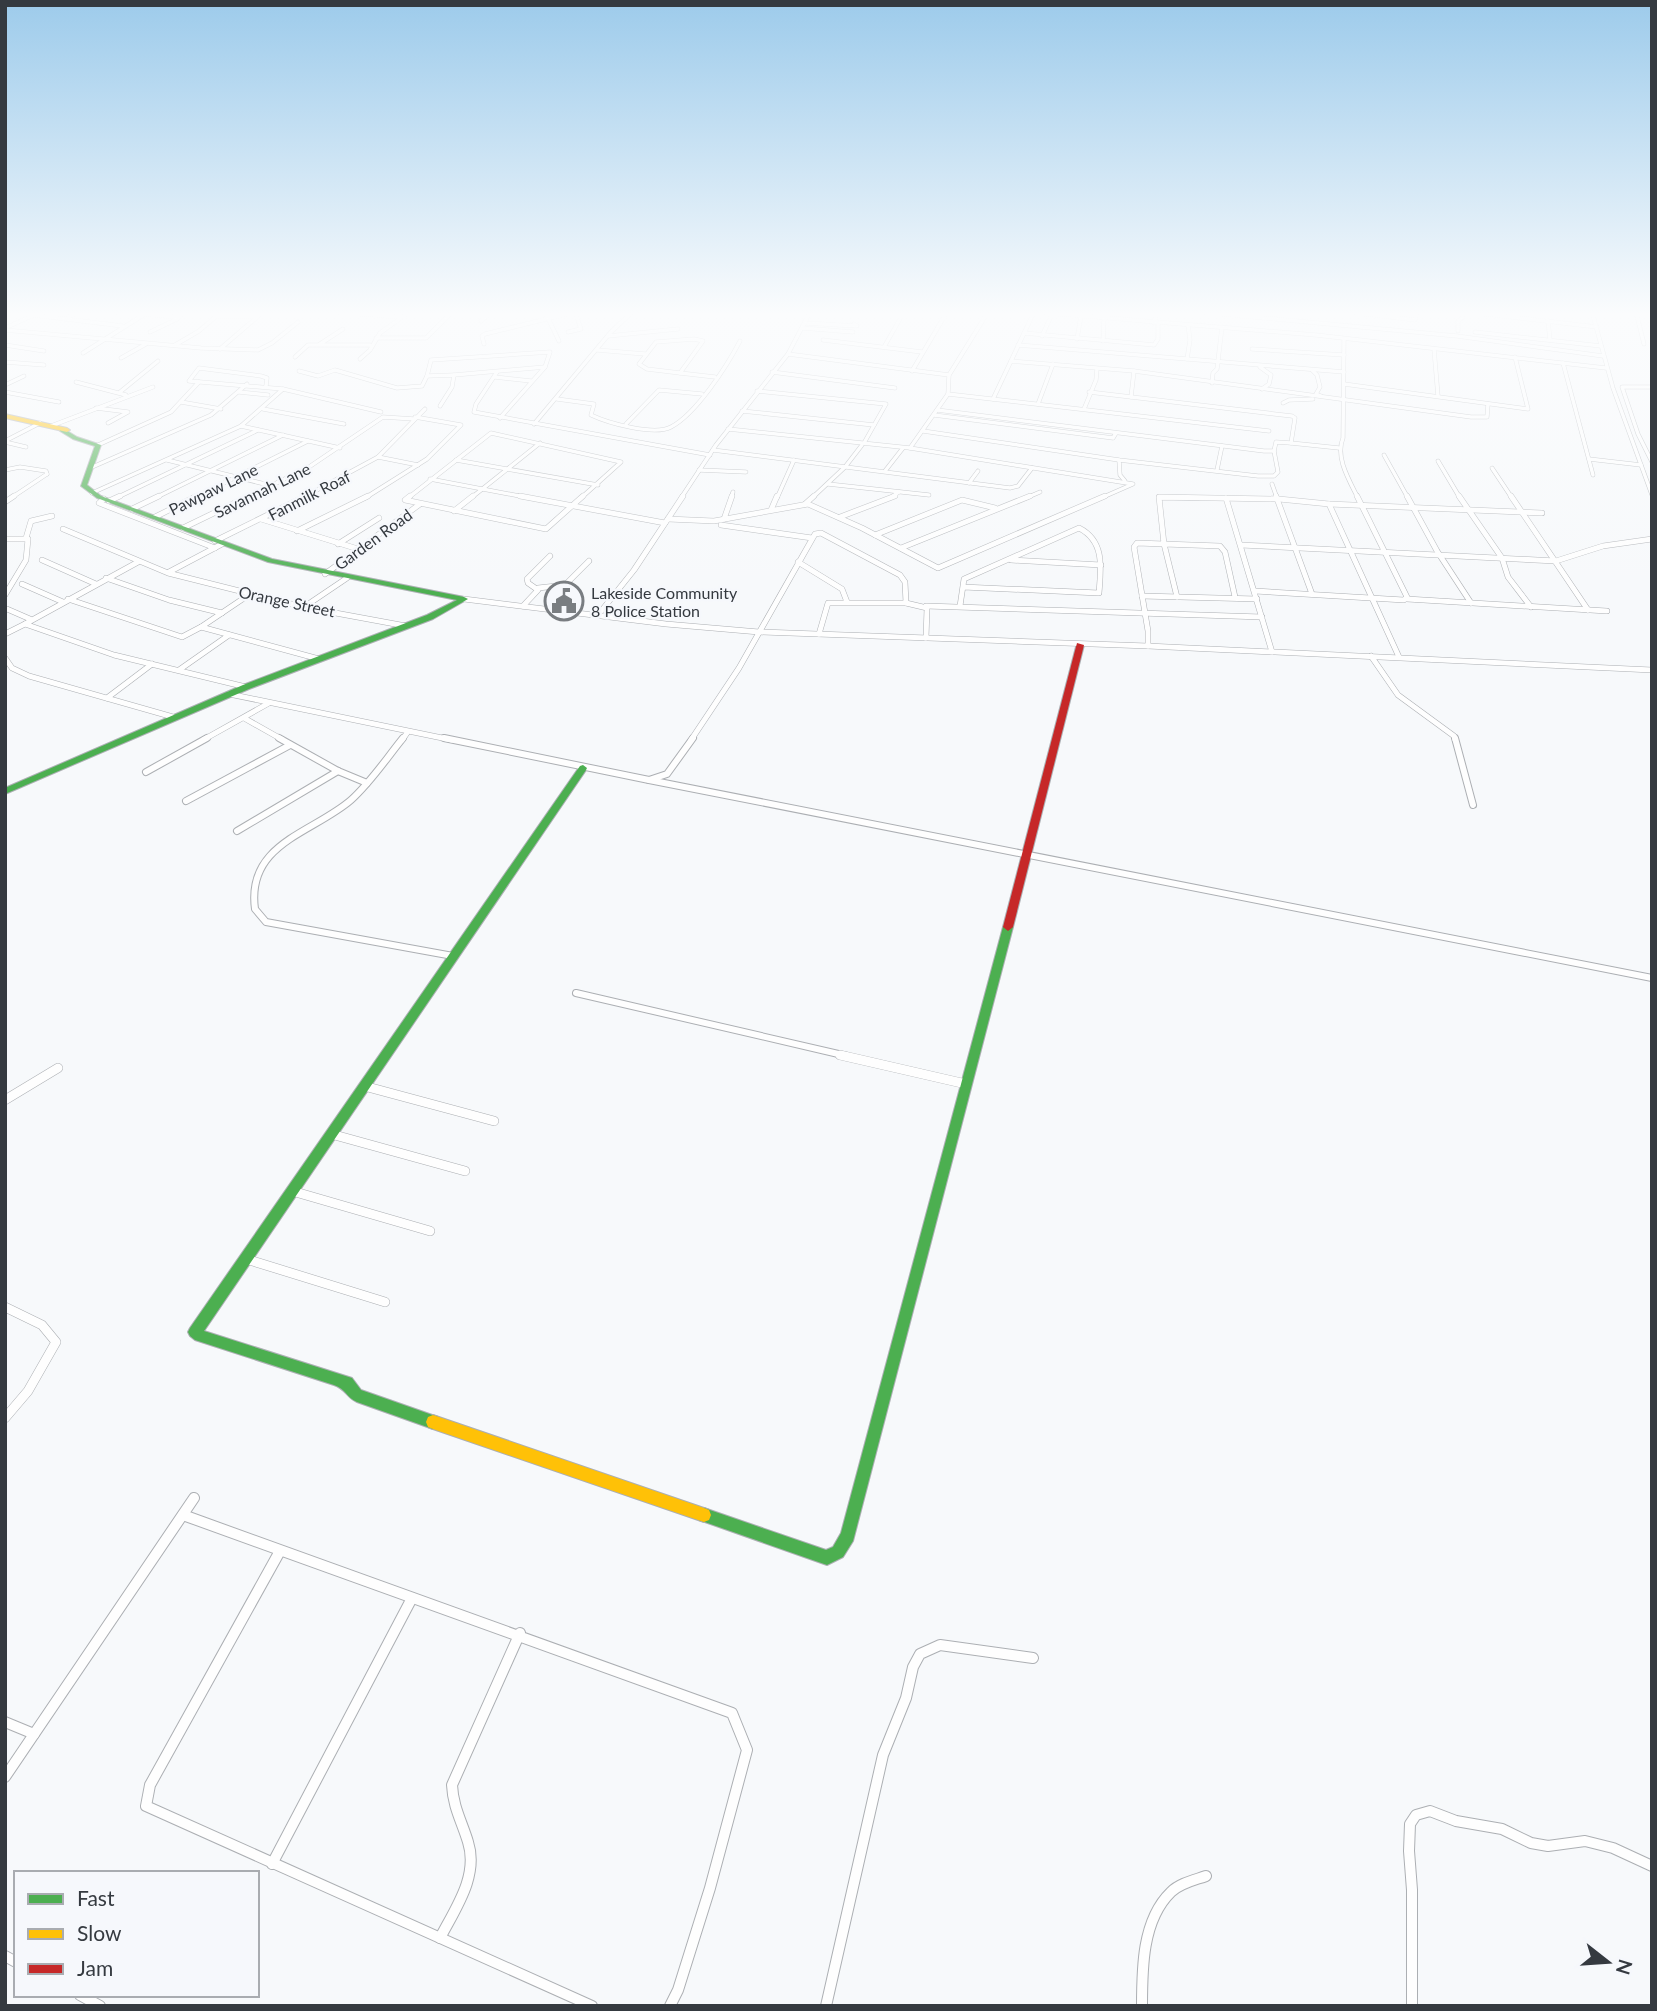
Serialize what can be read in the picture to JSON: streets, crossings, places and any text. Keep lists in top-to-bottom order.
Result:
{
  "streets": {
    "street": [
      "Pawpaw Lane",
      "Savannah Lane",
      "Fanmilk Roaf",
      "Garden Road",
      "Orange Street"
    ]
  },
  "crossings": [
    ["Savannah Lane", "Fanmilk Roaf"],
    ["Fanmilk Roaf", "Orange Street"]
  ],
  "places": {
    "public building": ["Lakeside Community 8 Police Station"]
  },
  "legend": ["Fast", "Slow", "Jam"],
  "north": "right"
}
